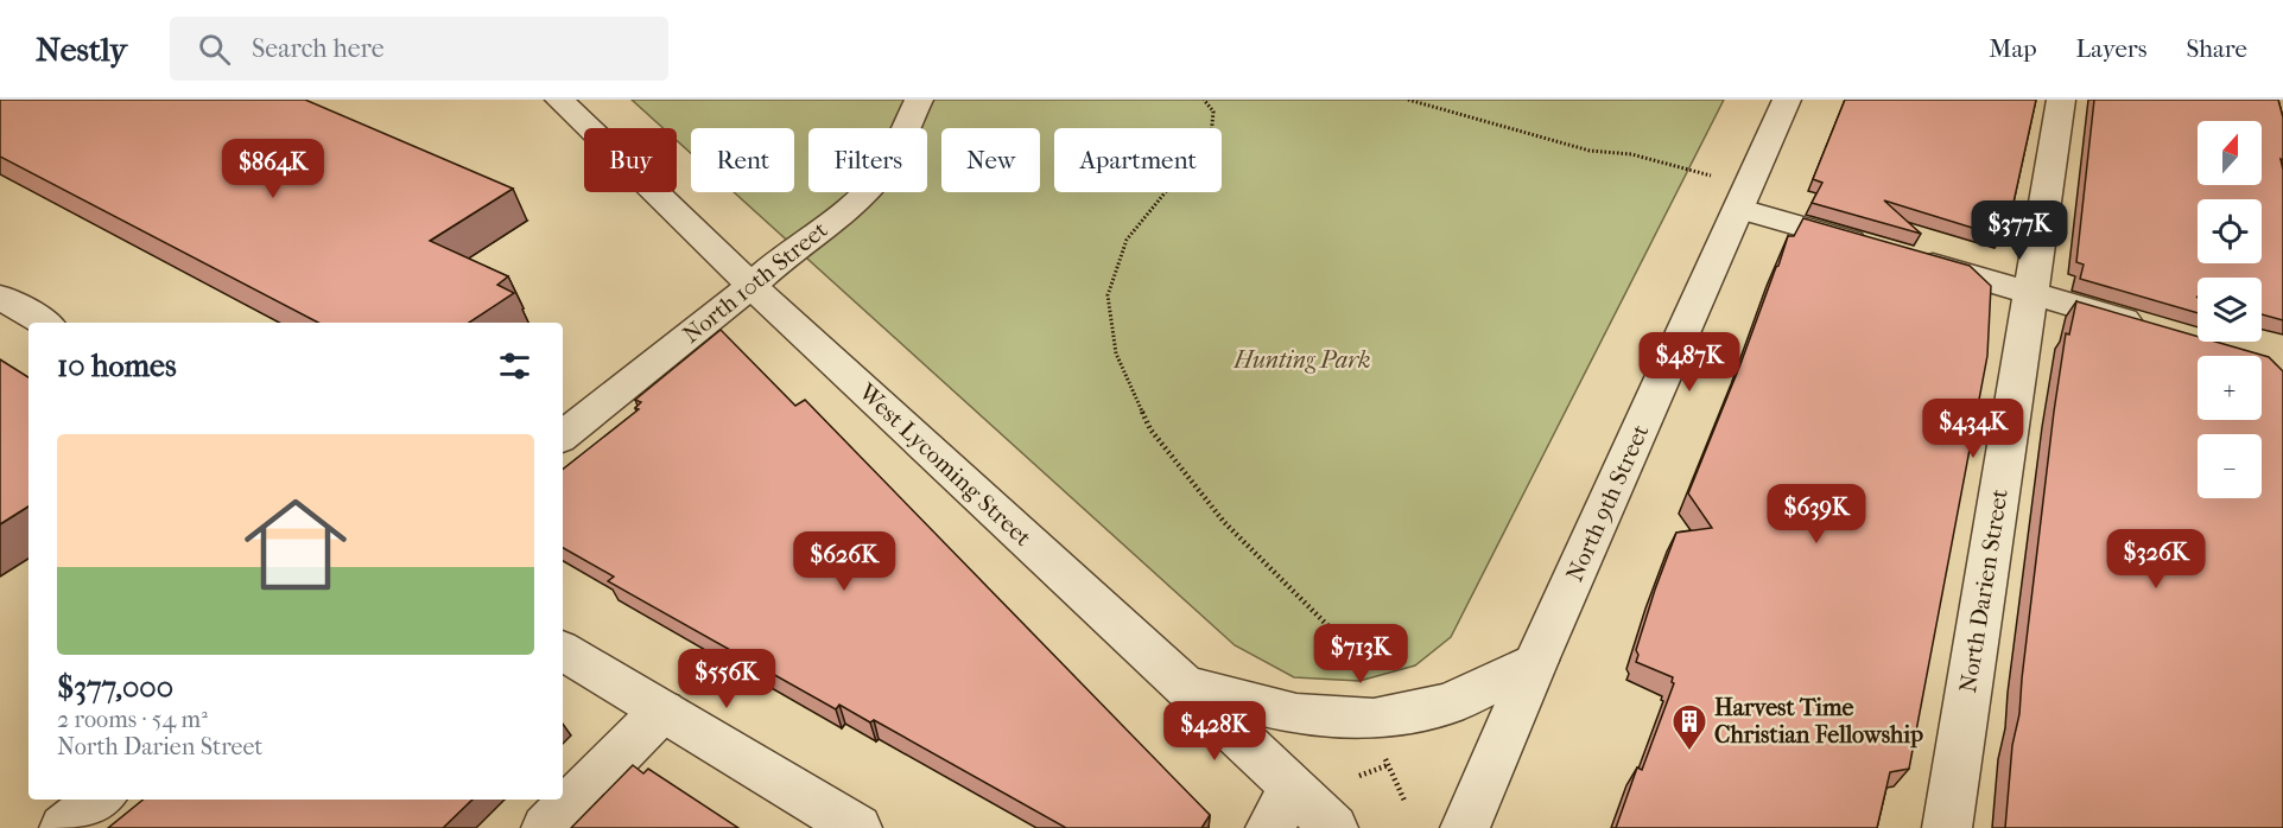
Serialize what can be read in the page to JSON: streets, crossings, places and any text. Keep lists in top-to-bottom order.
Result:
{
  "streets": {
    "street": [
      "North 10th Street",
      "West Lycoming Street",
      "North 9th Street",
      "North Darien Street"
    ]
  },
  "crossings": [
    ["North 10th Street", "West Lycoming Street"]
  ],
  "parks": ["Hunting Park"],
  "places": {
    "building": ["Harvest Time Christian Fellowship"]
  },
  "north": "top",
  "page": {
    "header": "Nestly",
    "search": "Search here",
    "nav": ["Map", "Layers", "Share"],
    "map_buttons": ["+", "−"],
    "chip": [
      "Buy",
      "Rent",
      "Filters",
      "New",
      "Apartment"
    ],
    "price": [
      "$864K",
      "$377K",
      "$487K",
      "$434K",
      "$639K",
      "$326K",
      "$626K",
      "$713K",
      "$556K",
      "$428K"
    ],
    "heading": "10 homes",
    "list": [
      {
        "name": "$377,000",
        "note": "2 rooms · 54 m² · North Darien Street"
      }
    ]
  }
}
